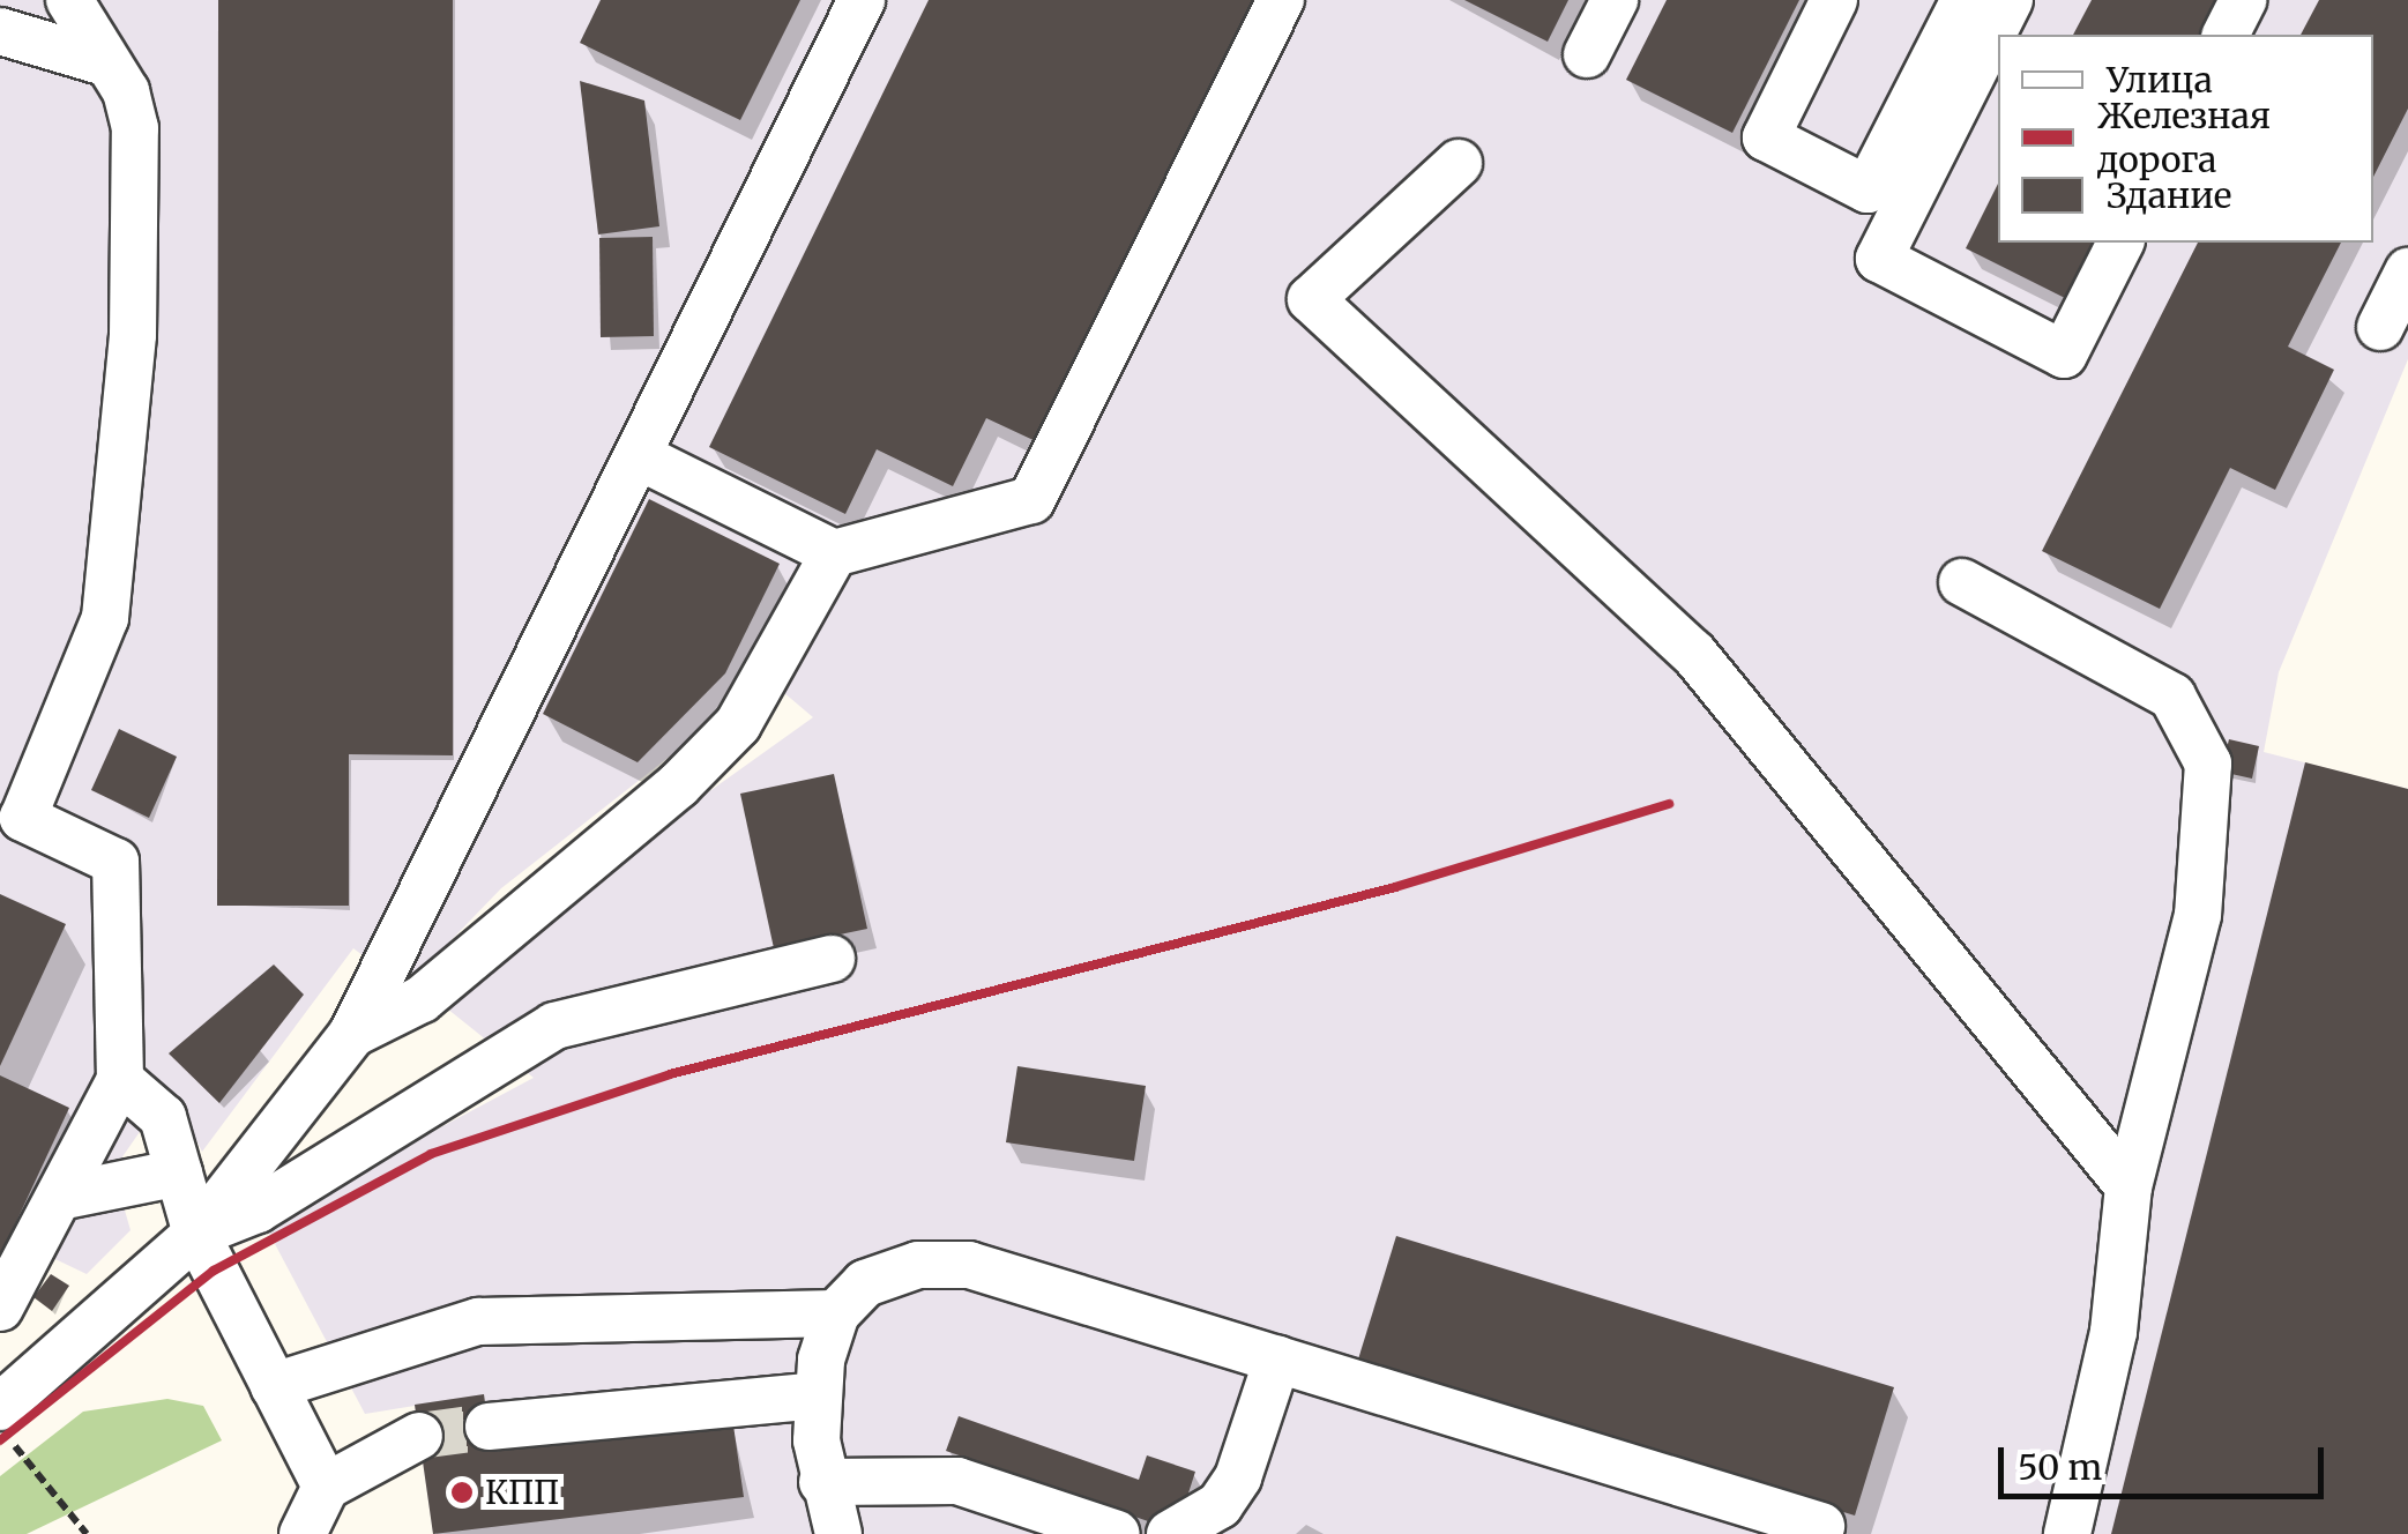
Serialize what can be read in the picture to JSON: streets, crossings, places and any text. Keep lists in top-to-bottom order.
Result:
{
  "places": ["КПП"],
  "legend": ["Улица", "Железная дорога", "Здание"],
  "scale_bar": "50 m"
}
